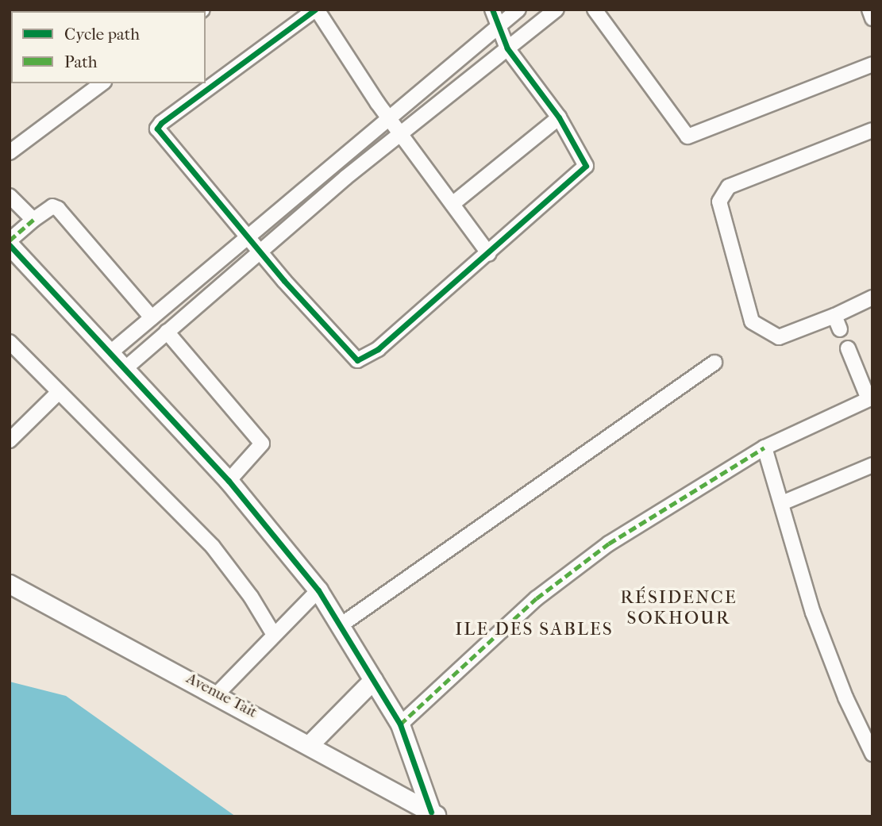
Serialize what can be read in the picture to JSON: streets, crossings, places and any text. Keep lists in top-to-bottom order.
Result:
{
  "streets": {
    "street": ["Avenue Tait"]
  },
  "districts": ["RÉSIDENCE SOKHOUR", "ILE DES SABLES"],
  "legend": ["Cycle path", "Path"]
}
